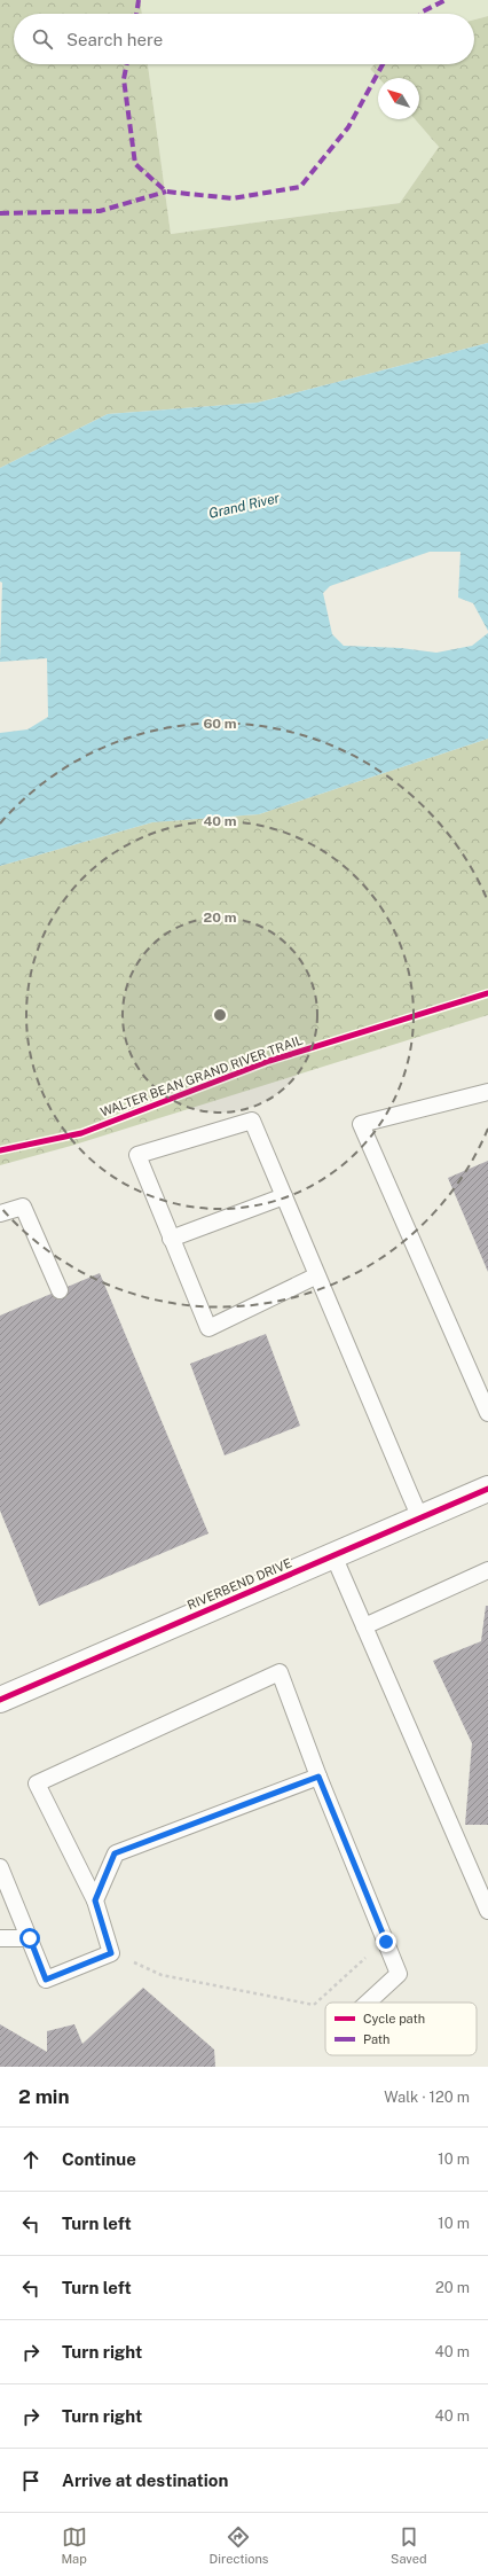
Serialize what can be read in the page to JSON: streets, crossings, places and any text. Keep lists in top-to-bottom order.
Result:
{
  "streets": {
    "street": ["RIVERBEND DRIVE"],
    "cycle path": ["WALTER BEAN GRAND RIVER TRAIL"]
  },
  "water": ["Grand River"],
  "legend": ["Cycle path", "Path"],
  "north": "top left",
  "page": {
    "search": "Search here",
    "heading": ["2 min", "Walk · 120 m"],
    "list": [
      ["Continue", "10 m"],
      ["Turn left", "10 m"],
      ["Turn left", "20 m"],
      ["Turn right", "40 m"],
      ["Turn right", "40 m"],
      "Arrive at destination"
    ],
    "nav": ["Map", "Directions", "Saved"]
  },
  "rings": ["60 m", "40 m", "20 m"]
}
